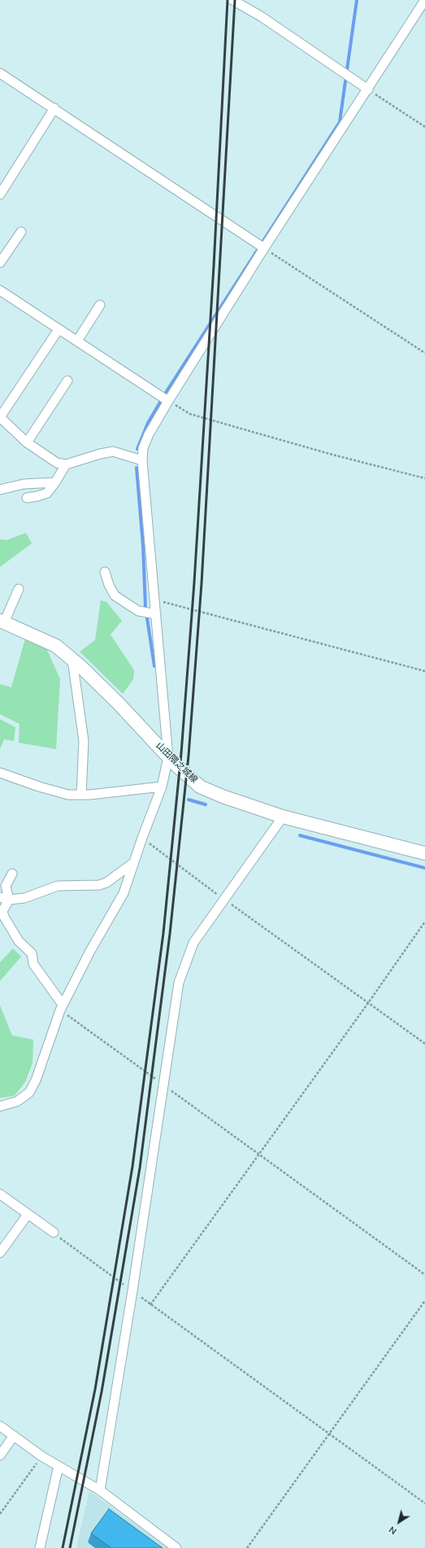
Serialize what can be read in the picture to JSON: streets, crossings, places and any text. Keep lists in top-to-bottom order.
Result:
{
  "streets": {
    "main road": ["山田隈之城線"]
  },
  "north": "bottom left"
}
